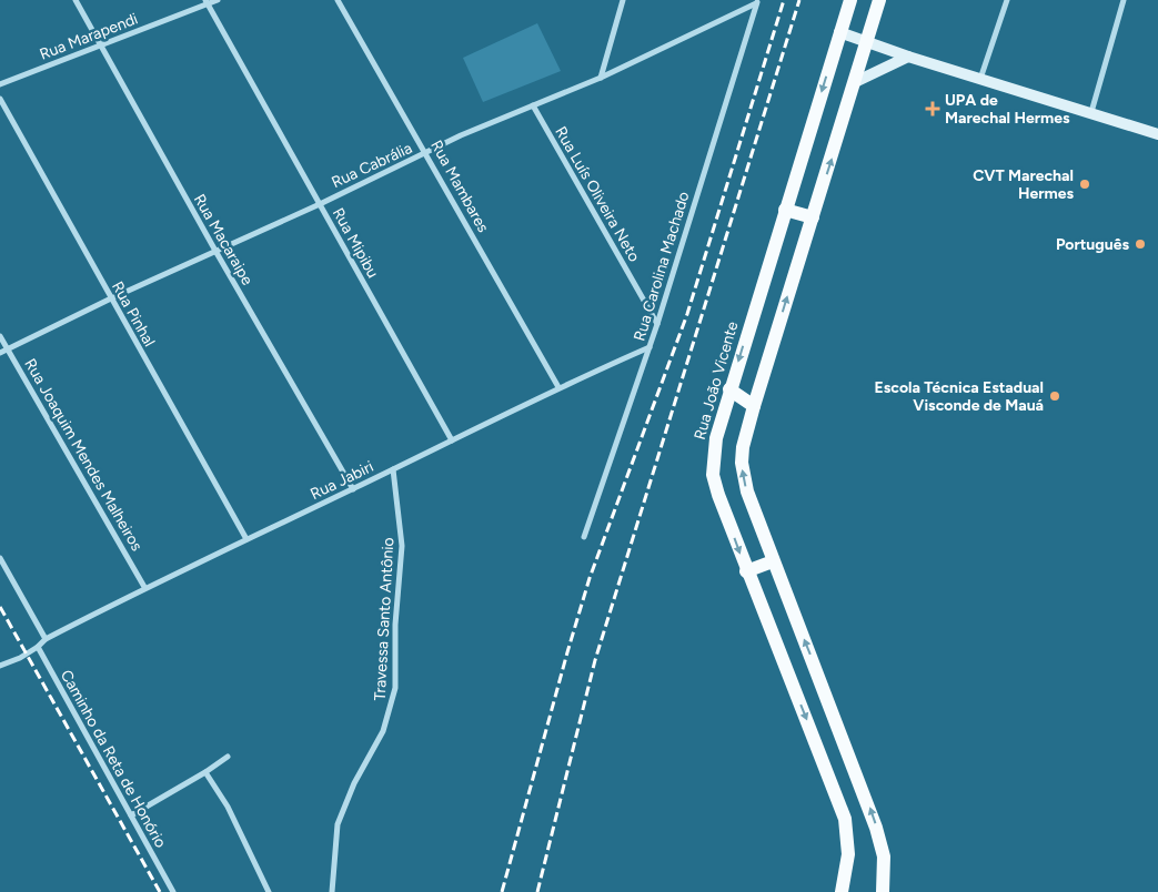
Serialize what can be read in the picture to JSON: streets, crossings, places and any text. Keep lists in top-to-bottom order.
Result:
{
  "streets": {
    "main road": ["Rua João Vicente"],
    "street": [
      "Rua Marapendi",
      "Rua Cabrália",
      "Rua Mambares",
      "Rua Luís Oliveira Neto",
      "Rua Macaraipe",
      "Rua Mipibu",
      "Rua Carolina Machado",
      "Rua Pinhal",
      "Rua Joaquim Mendes Malheiros",
      "Rua Jabiri",
      "Travessa Santo Antônio",
      "Caminho da Reta de Honório"
    ]
  },
  "crossings": [
    ["Rua Marapendi", "Rua Macaraipe"],
    ["Rua Marapendi", "Rua Mipibu"],
    ["Rua Cabrália", "Rua Mambares"],
    ["Rua Cabrália", "Rua Luís Oliveira Neto"],
    ["Rua Cabrália", "Rua Macaraipe"],
    ["Rua Cabrália", "Rua Mipibu"],
    ["Rua Cabrália", "Rua Carolina Machado"],
    ["Rua Cabrália", "Rua Pinhal"],
    ["Rua Cabrália", "Rua Joaquim Mendes Malheiros"],
    ["Rua Mambares", "Rua Jabiri"],
    ["Rua Luís Oliveira Neto", "Rua Carolina Machado"],
    ["Rua Macaraipe", "Rua Jabiri"],
    ["Rua Mipibu", "Rua Jabiri"],
    ["Rua Carolina Machado", "Rua Jabiri"],
    ["Rua Pinhal", "Rua Jabiri"],
    ["Rua Joaquim Mendes Malheiros", "Rua Jabiri"],
    ["Rua Jabiri", "Travessa Santo Antônio"]
  ],
  "places": {
    "health": ["UPA de Marechal Hermes"],
    "other": ["CVT Marechal Hermes", "Português", "Escola Técnica Estadual Visconde de Mauá"]
  }
}
